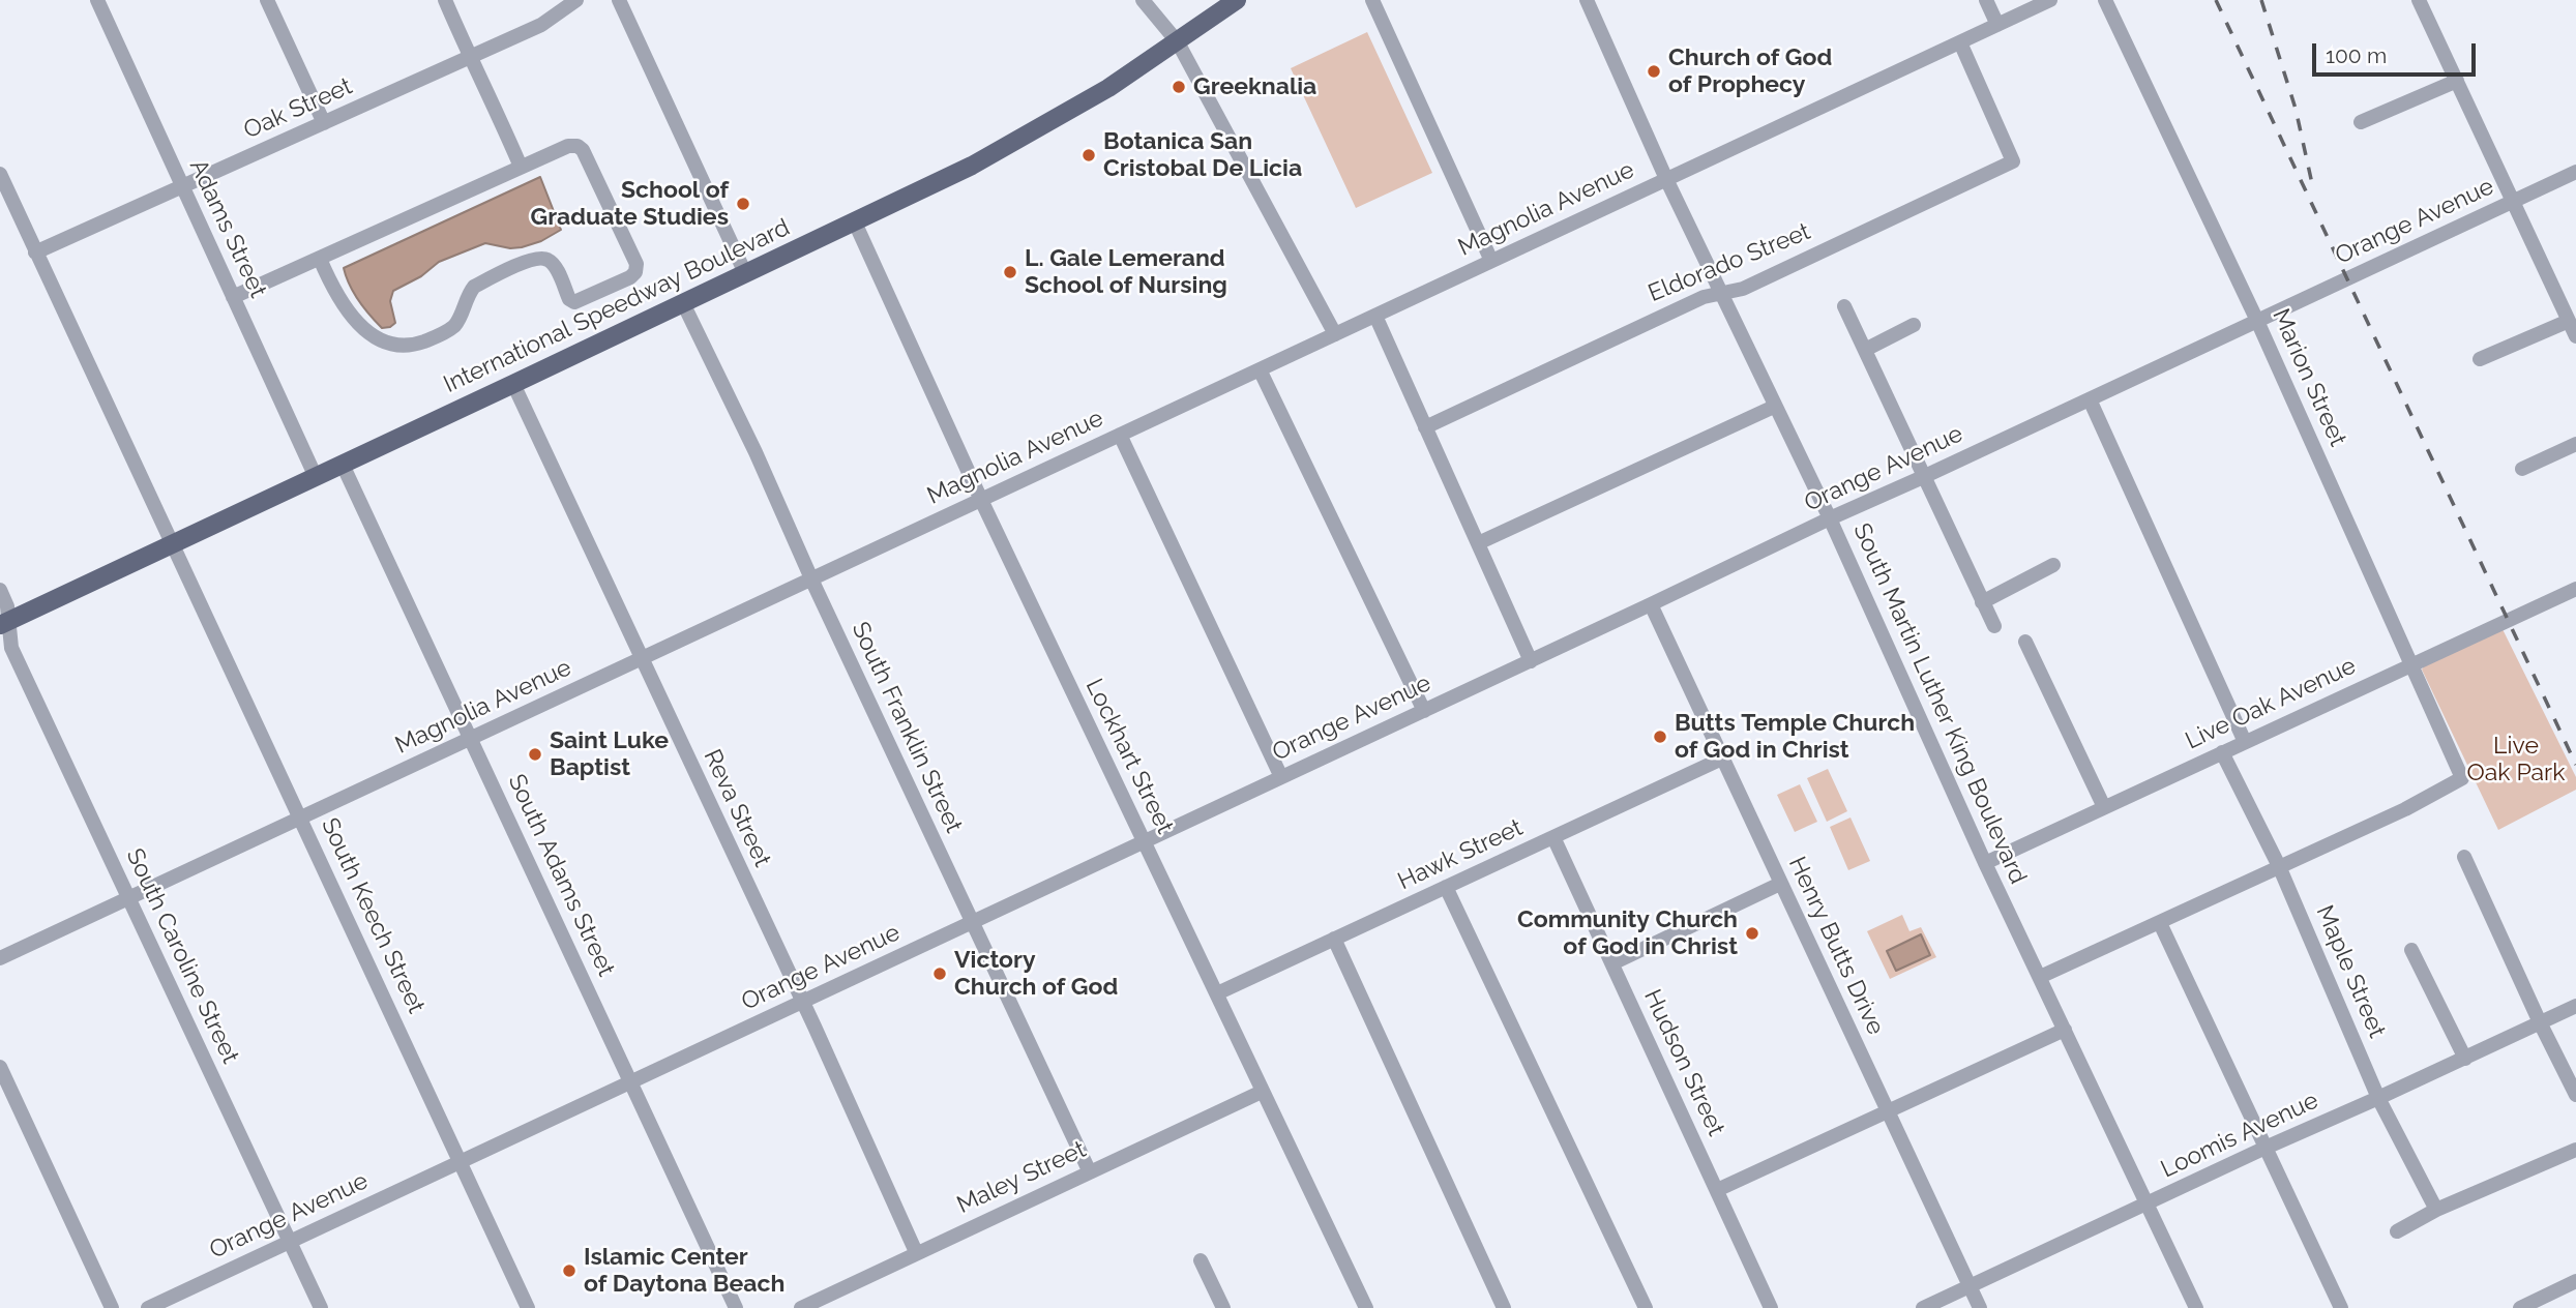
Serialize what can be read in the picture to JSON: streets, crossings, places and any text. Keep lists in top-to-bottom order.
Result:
{
  "streets": {
    "main road": ["International Speedway Boulevard"],
    "street": [
      "Oak Street",
      "Magnolia Avenue",
      "Orange Avenue",
      "Adams Street",
      "Eldorado Street",
      "Marion Street",
      "South Martin Luther King Boulevard",
      "Live Oak Avenue",
      "South Franklin Street",
      "Lockhart Street",
      "Reva Street",
      "Hawk Street",
      "South Adams Street",
      "South Keech Street",
      "Henry Butts Drive",
      "South Caroline Street",
      "Maple Street",
      "Hudson Street",
      "Loomis Avenue",
      "Maley Street"
    ]
  },
  "crossings": [
    ["Oak Street", "Adams Street"],
    ["Oak Street", "South Keech Street"],
    ["Magnolia Avenue", "Eldorado Street"],
    ["Magnolia Avenue", "South Martin Luther King Boulevard"],
    ["Magnolia Avenue", "South Franklin Street"],
    ["Magnolia Avenue", "Lockhart Street"],
    ["Magnolia Avenue", "Reva Street"],
    ["Magnolia Avenue", "South Adams Street"],
    ["Magnolia Avenue", "South Keech Street"],
    ["Magnolia Avenue", "South Caroline Street"],
    ["Orange Avenue", "Marion Street"],
    ["Orange Avenue", "South Martin Luther King Boulevard"],
    ["Orange Avenue", "South Franklin Street"],
    ["Orange Avenue", "Lockhart Street"],
    ["Orange Avenue", "Reva Street"],
    ["Orange Avenue", "South Adams Street"],
    ["Orange Avenue", "South Keech Street"],
    ["Orange Avenue", "Henry Butts Drive"],
    ["Orange Avenue", "South Caroline Street"],
    ["Adams Street", "International Speedway Boulevard"],
    ["Eldorado Street", "South Martin Luther King Boulevard"],
    ["International Speedway Boulevard", "South Franklin Street"],
    ["International Speedway Boulevard", "Lockhart Street"],
    ["International Speedway Boulevard", "Reva Street"],
    ["International Speedway Boulevard", "South Adams Street"],
    ["International Speedway Boulevard", "South Keech Street"],
    ["International Speedway Boulevard", "South Caroline Street"],
    ["Marion Street", "Live Oak Avenue"],
    ["Marion Street", "Maple Street"],
    ["South Martin Luther King Boulevard", "Live Oak Avenue"],
    ["South Martin Luther King Boulevard", "Loomis Avenue"],
    ["Live Oak Avenue", "Maple Street"],
    ["South Franklin Street", "Maley Street"],
    ["Lockhart Street", "Hawk Street"],
    ["Lockhart Street", "Maley Street"],
    ["Reva Street", "Maley Street"],
    ["Hawk Street", "Henry Butts Drive"],
    ["Hawk Street", "Hudson Street"],
    ["Henry Butts Drive", "Loomis Avenue"],
    ["Maple Street", "Loomis Avenue"]
  ],
  "parks": ["Live Oak Park"],
  "places": [
    "Church of God of Prophecy",
    "Greeknalia",
    "Botanica San Cristobal De Licia",
    "School of Graduate Studies",
    "L. Gale Lemerand School of Nursing",
    "Butts Temple Church of God in Christ",
    "Saint Luke Baptist",
    "Community Church of God in Christ",
    "Victory Church of God",
    "Islamic Center of Daytona Beach"
  ],
  "scale_bar": "100 m"
}
